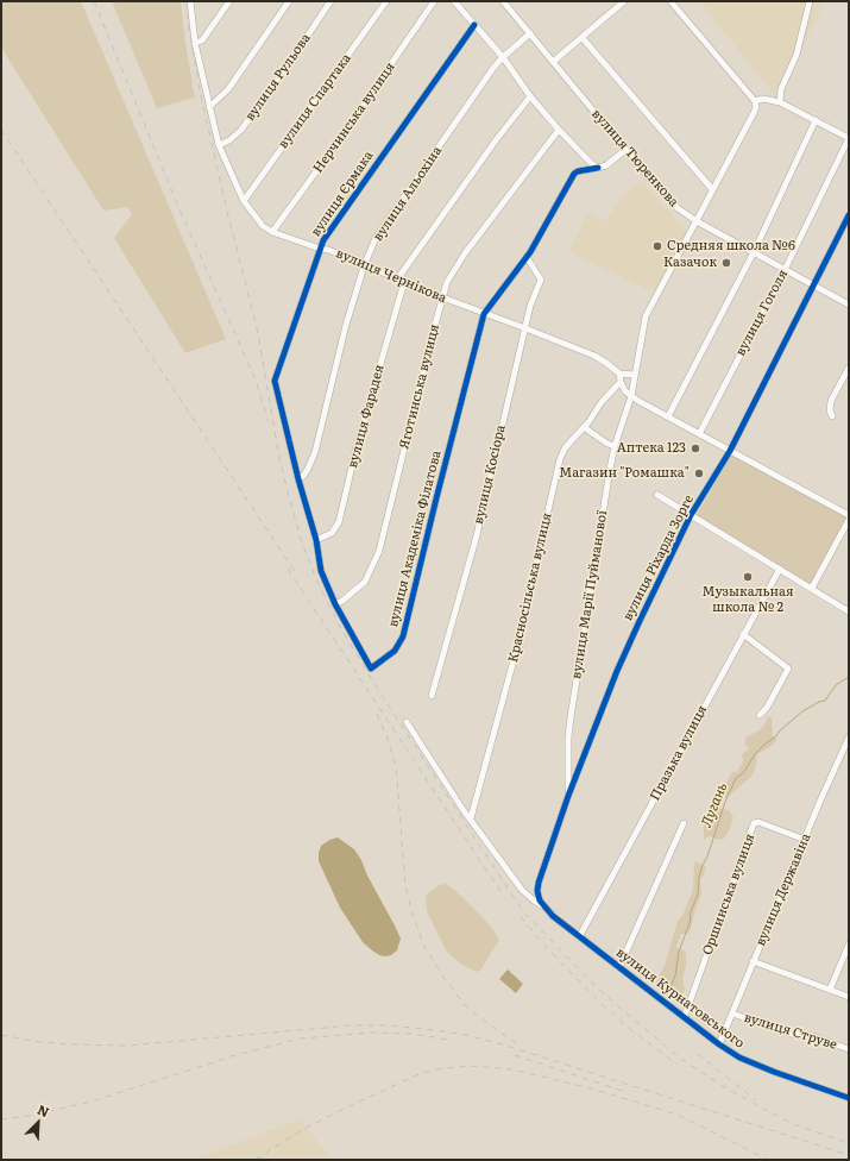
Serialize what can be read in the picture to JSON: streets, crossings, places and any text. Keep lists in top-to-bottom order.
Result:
{
  "streets": {
    "street": [
      "вулиця Рульова",
      "вулиця Спартака",
      "Нерчинська вулиця",
      "вулиця Тюренкова",
      "вулиця Єрмака",
      "вулиця Альохіна",
      "вулиця Чернікова",
      "вулиця Гоголя",
      "Яготинська вулиця",
      "вулиця Фарадея",
      "вулиця Косіора",
      "вулиця Академіка Філатова",
      "вулиця Ріхарда Зорге",
      "Красносільська вулиця",
      "вулиця Марії Пуйманової",
      "Празька вулиця",
      "вулиця Державіна",
      "Оршинська вулиця",
      "вулиця Курнатовського",
      "вулиця Струве"
    ]
  },
  "crossings": [
    ["вулиця Рульова", "вулиця Чернікова"],
    ["вулиця Спартака", "вулиця Чернікова"],
    ["Нерчинська вулиця", "вулиця Чернікова"],
    ["вулиця Тюренкова", "вулиця Альохіна"],
    ["вулиця Тюренкова", "вулиця Гоголя"],
    ["вулиця Тюренкова", "вулиця Ріхарда Зорге"],
    ["вулиця Єрмака", "вулиця Альохіна"],
    ["вулиця Єрмака", "вулиця Чернікова"],
    ["вулиця Єрмака", "вулиця Академіка Філатова"],
    ["вулиця Альохіна", "вулиця Чернікова"],
    ["вулиця Альохіна", "вулиця Академіка Філатова"],
    ["вулиця Чернікова", "Яготинська вулиця"],
    ["вулиця Чернікова", "вулиця Фарадея"],
    ["вулиця Чернікова", "вулиця Косіора"],
    ["вулиця Чернікова", "вулиця Академіка Філатова"],
    ["Яготинська вулиця", "вулиця Академіка Філатова"],
    ["вулиця Фарадея", "вулиця Академіка Філатова"],
    ["вулиця Ріхарда Зорге", "вулиця Марії Пуйманової"],
    ["вулиця Ріхарда Зорге", "вулиця Курнатовського"],
    ["Красносільська вулиця", "вулиця Курнатовського"],
    ["Празька вулиця", "вулиця Курнатовського"],
    ["вулиця Державіна", "Оршинська вулиця"],
    ["вулиця Державіна", "вулиця Курнатовського"],
    ["вулиця Державіна", "вулиця Струве"],
    ["Оршинська вулиця", "вулиця Курнатовського"]
  ],
  "water": ["Лугань"],
  "places": [
    "Средняя школа №6",
    "Казачок",
    "Аптека 123",
    "Магазин \"Ромашка\"",
    "Музыкальная школа № 2"
  ],
  "north": "top right"
}
